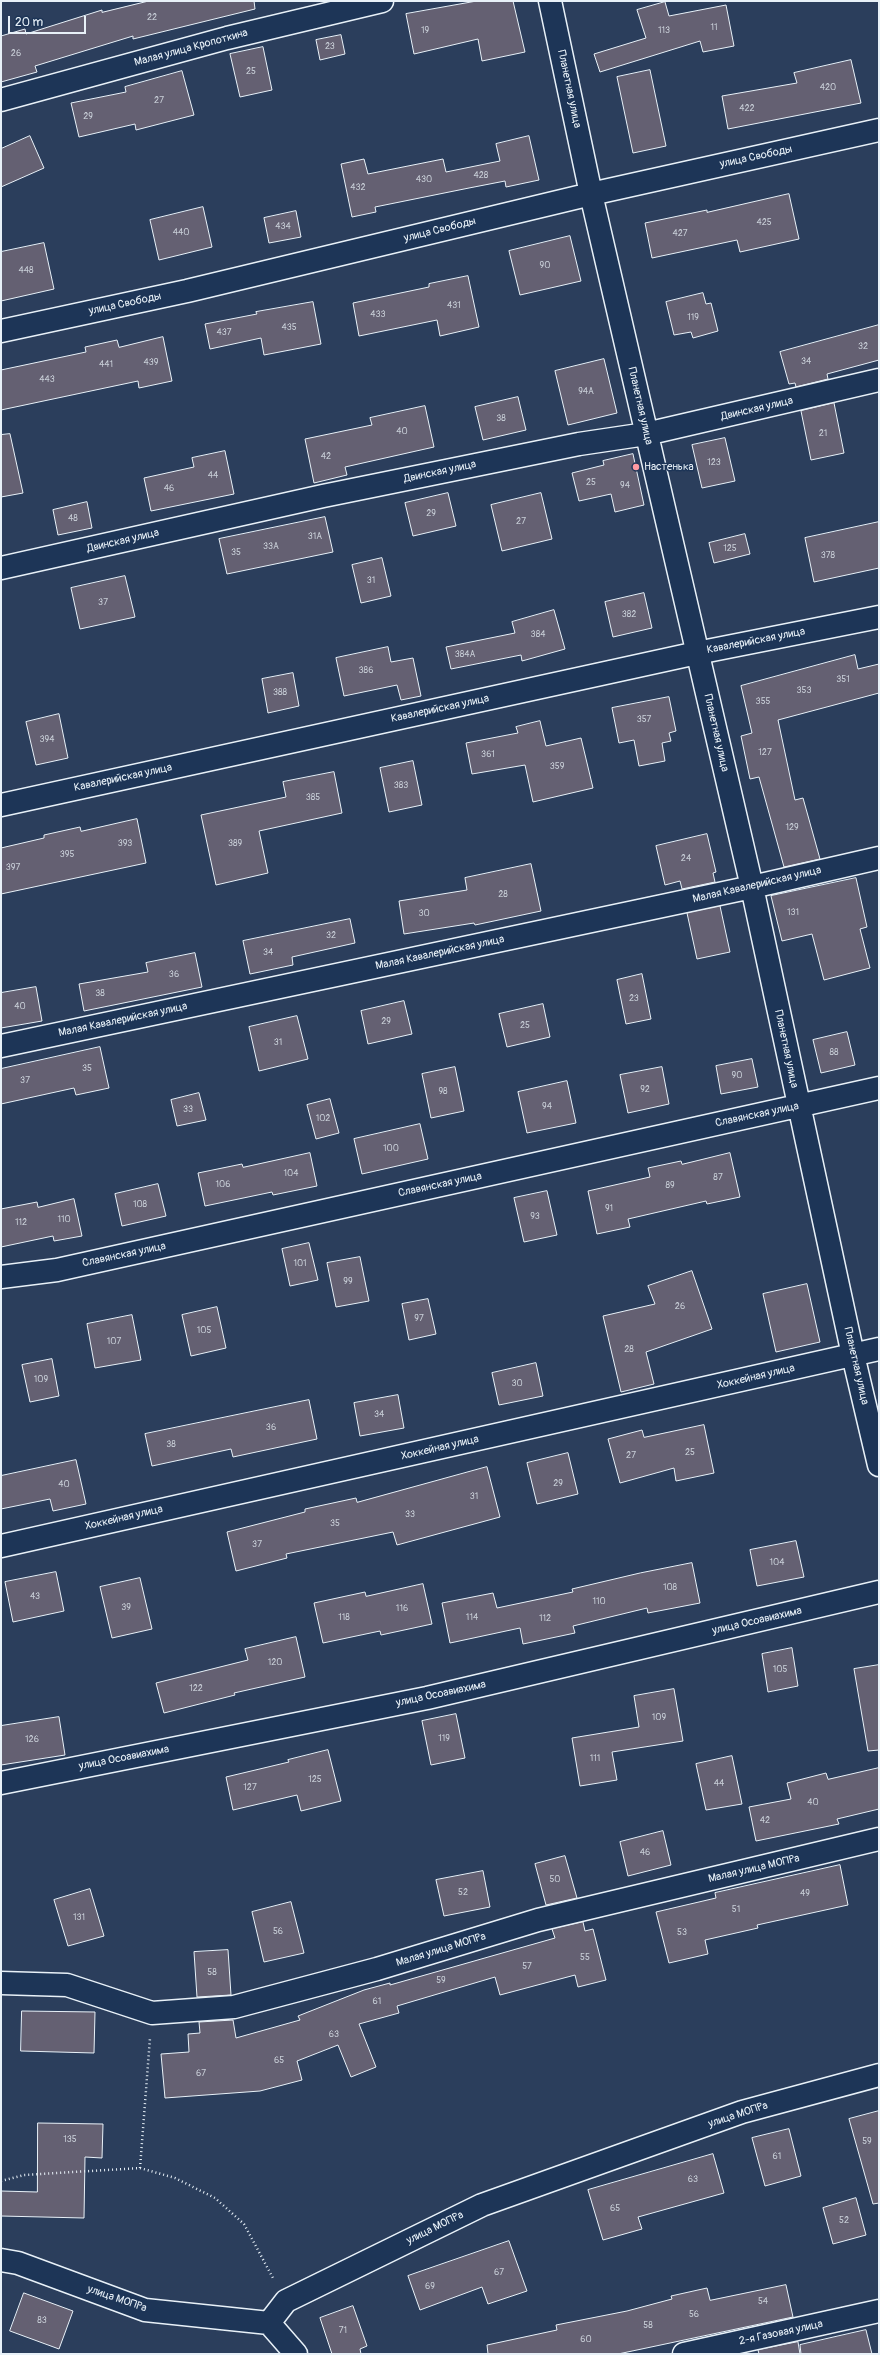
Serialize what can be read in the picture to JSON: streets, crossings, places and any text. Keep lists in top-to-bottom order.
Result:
{
  "streets": {
    "street": [
      "Малая улица Кропоткина",
      "Планетная улица",
      "улица Свободы",
      "Двинская улица",
      "Кавалерийская улица",
      "Малая Кавалерийская улица",
      "Славянская улица",
      "Хоккейная улица",
      "улица Осоавиахима",
      "Малая улица МОПРа",
      "улица МОПРа",
      "2-я Газовая улица"
    ]
  },
  "crossings": [
    ["Планетная улица", "улица Свободы"],
    ["Планетная улица", "Двинская улица"],
    ["Планетная улица", "Кавалерийская улица"],
    ["Планетная улица", "Малая Кавалерийская улица"],
    ["Планетная улица", "Славянская улица"],
    ["Планетная улица", "Хоккейная улица"]
  ],
  "places": ["Настенька"],
  "house_numbers": [
    "22",
    "11",
    "19",
    "113",
    "23",
    "26",
    "25",
    "420",
    "27",
    "422",
    "29",
    "428",
    "430",
    "432",
    "425",
    "434",
    "440",
    "427",
    "90",
    "448",
    "431",
    "433",
    "119",
    "435",
    "437",
    "32",
    "34",
    "439",
    "441",
    "443",
    "94А",
    "38",
    "40",
    "21",
    "42",
    "123",
    "44",
    "25",
    "94",
    "46",
    "29",
    "48",
    "27",
    "31А",
    "33А",
    "125",
    "35",
    "378",
    "31",
    "37",
    "382",
    "384",
    "384А",
    "386",
    "351",
    "353",
    "388",
    "355",
    "357",
    "394",
    "127",
    "361",
    "359",
    "383",
    "385",
    "129",
    "393",
    "389",
    "395",
    "24",
    "397",
    "28",
    "131",
    "30",
    "32",
    "34",
    "36",
    "38",
    "23",
    "40",
    "29",
    "25",
    "31",
    "88",
    "35",
    "90",
    "37",
    "92",
    "98",
    "94",
    "33",
    "102",
    "100",
    "104",
    "87",
    "106",
    "89",
    "108",
    "91",
    "93",
    "110",
    "112",
    "101",
    "99",
    "26",
    "97",
    "105",
    "107",
    "28",
    "109",
    "30",
    "34",
    "36",
    "38",
    "25",
    "27",
    "29",
    "40",
    "31",
    "33",
    "35",
    "37",
    "104",
    "108",
    "43",
    "110",
    "39",
    "116",
    "118",
    "114",
    "112",
    "120",
    "105",
    "122",
    "109",
    "119",
    "126",
    "111",
    "125",
    "44",
    "127",
    "40",
    "42",
    "46",
    "50",
    "52",
    "49",
    "51",
    "131",
    "56",
    "53",
    "55",
    "57",
    "58",
    "59",
    "61",
    "63",
    "65",
    "67",
    "135",
    "59",
    "61",
    "63",
    "65",
    "52",
    "67",
    "69",
    "54",
    "56",
    "83",
    "58",
    "71",
    "60"
  ],
  "scale_bar": "20 m"
}
